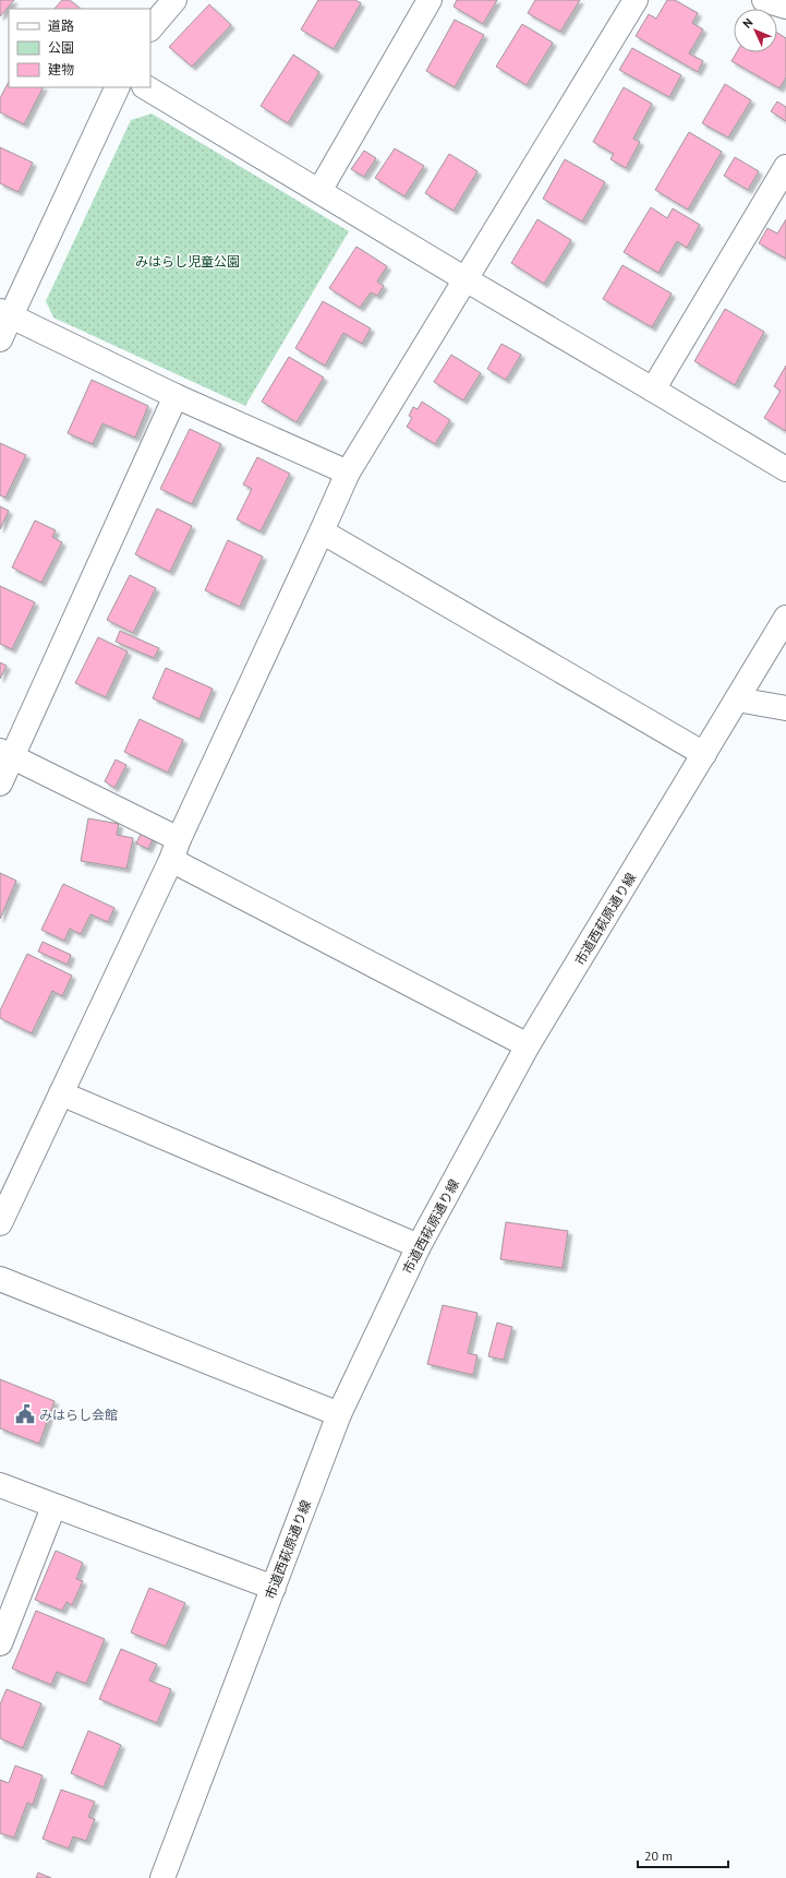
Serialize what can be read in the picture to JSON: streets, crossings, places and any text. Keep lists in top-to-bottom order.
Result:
{
  "streets": {
    "street": ["市道西萩原通り線"]
  },
  "parks": ["みはらし児童公園"],
  "places": {
    "public building": ["みはらし会館"]
  },
  "legend": ["道路", "公園", "建物"],
  "scale_bar": "20 m",
  "north": "top left"
}
